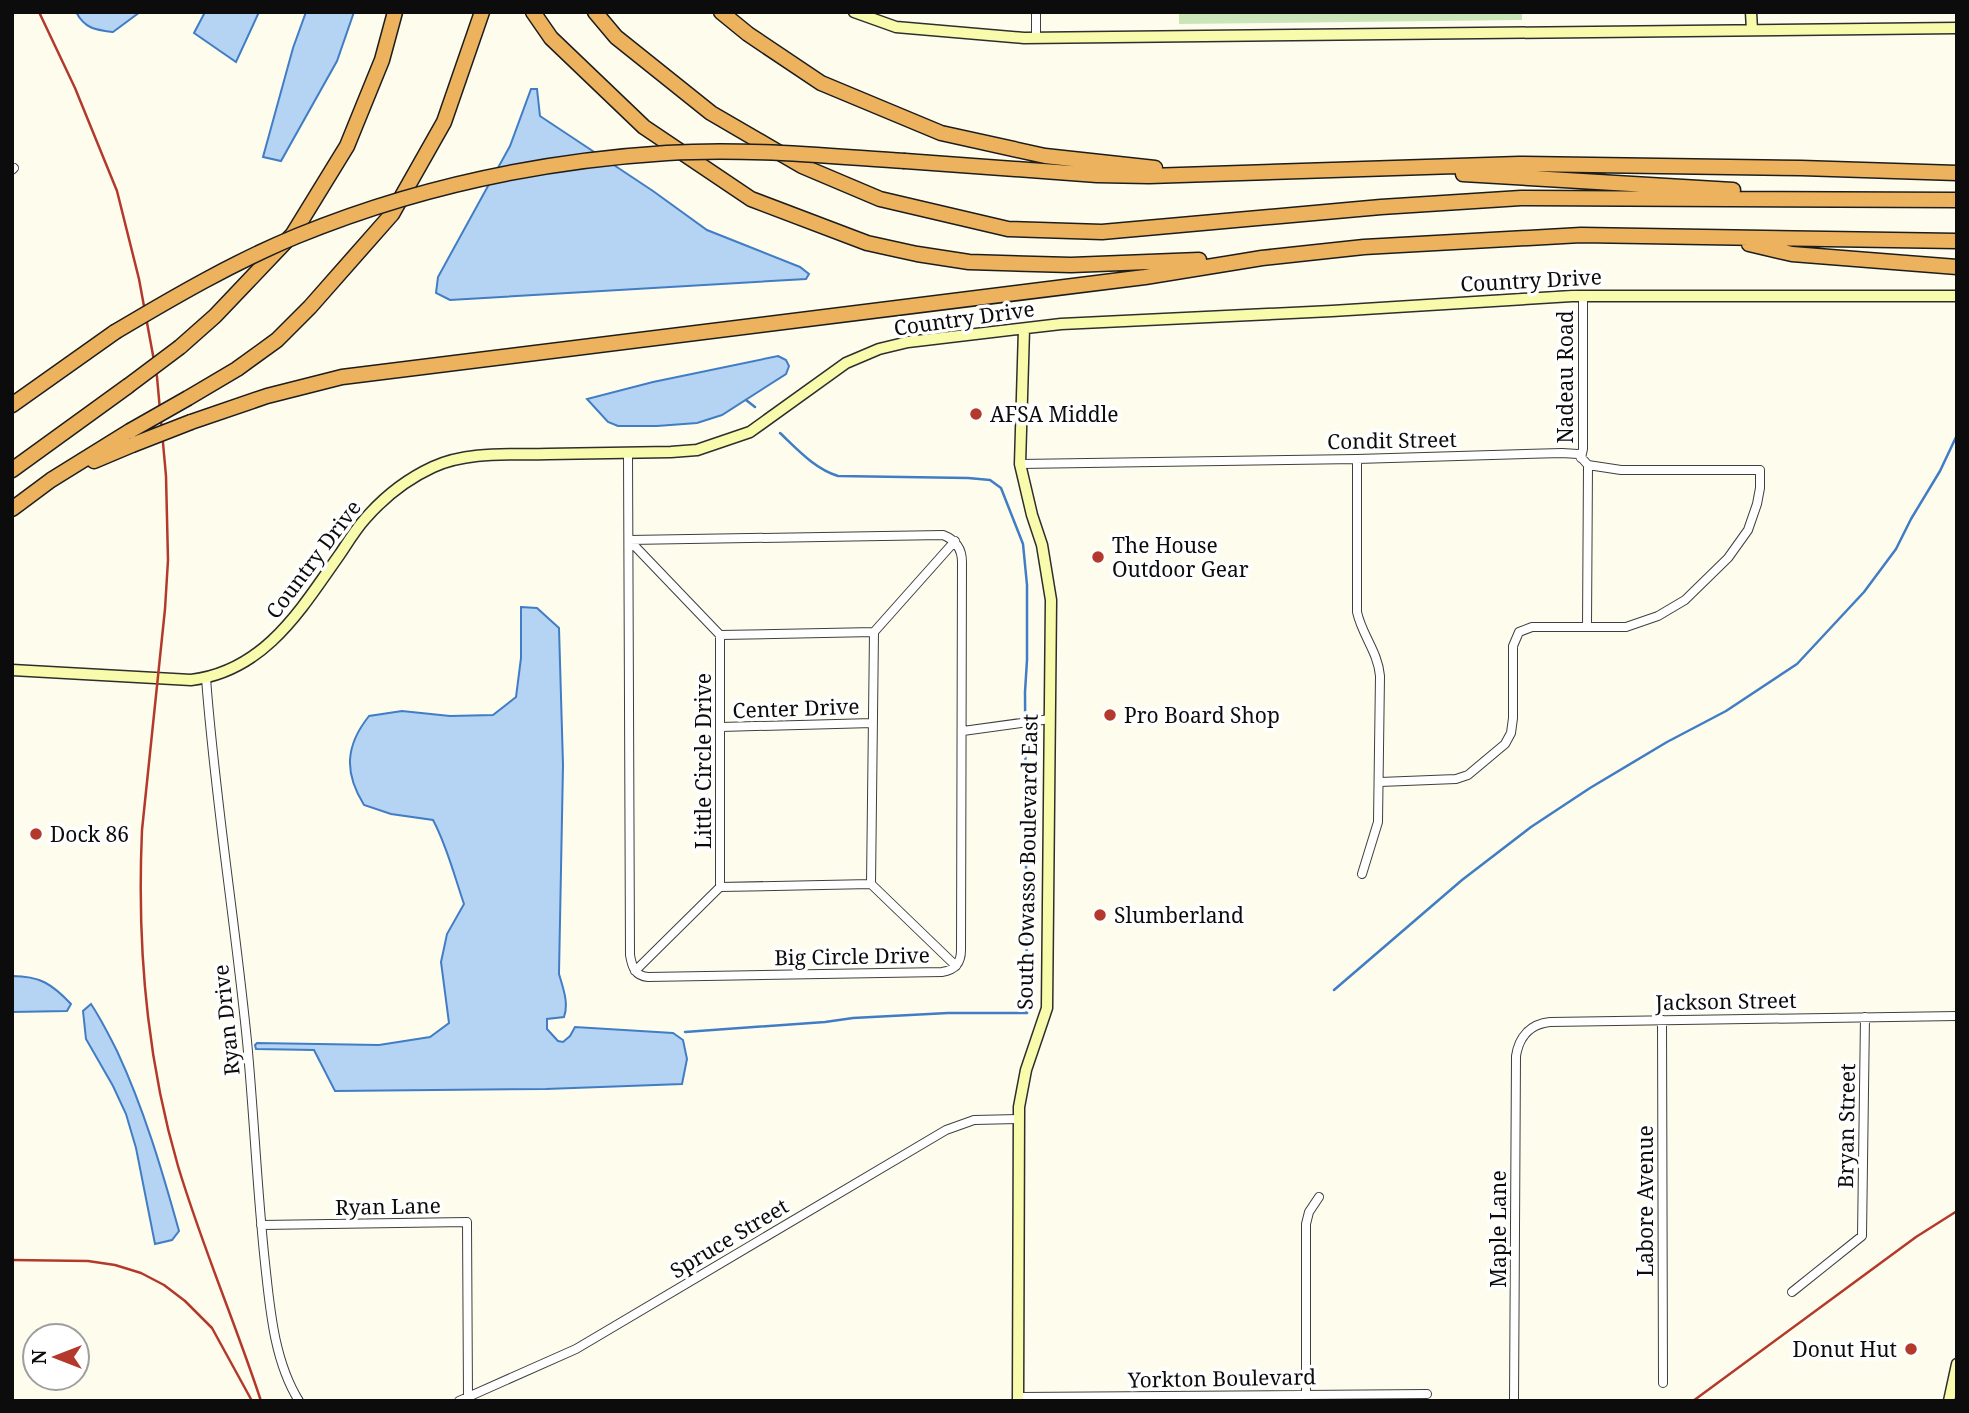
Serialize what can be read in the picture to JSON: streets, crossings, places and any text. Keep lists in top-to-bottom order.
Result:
{
  "streets": {
    "street": [
      "Country Drive",
      "Nadeau Road",
      "Condit Street",
      "Center Drive",
      "Little Circle Drive",
      "South Owasso Boulevard East",
      "Big Circle Drive",
      "Jackson Street",
      "Ryan Drive",
      "Bryan Street",
      "Labore Avenue",
      "Ryan Lane",
      "Maple Lane",
      "Spruce Street",
      "Yorkton Boulevard"
    ]
  },
  "crossings": [
    ["Country Drive", "Nadeau Road"],
    ["Country Drive", "South Owasso Boulevard East"],
    ["Country Drive", "Ryan Drive"],
    ["Nadeau Road", "Condit Street"],
    ["Condit Street", "South Owasso Boulevard East"],
    ["Center Drive", "Little Circle Drive"],
    ["South Owasso Boulevard East", "Spruce Street"],
    ["South Owasso Boulevard East", "Yorkton Boulevard"],
    ["Jackson Street", "Bryan Street"],
    ["Jackson Street", "Labore Avenue"],
    ["Jackson Street", "Maple Lane"],
    ["Ryan Drive", "Ryan Lane"],
    ["Ryan Lane", "Spruce Street"]
  ],
  "places": [
    "AFSA Middle",
    "The House Outdoor Gear",
    "Pro Board Shop",
    "Dock 86",
    "Slumberland",
    "Donut Hut"
  ],
  "north": "left"
}
